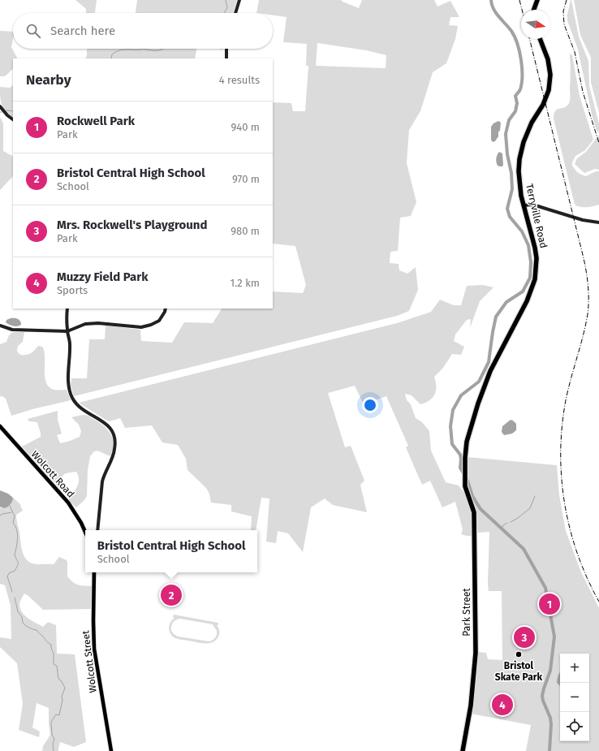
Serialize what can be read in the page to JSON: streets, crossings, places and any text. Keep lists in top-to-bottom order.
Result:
{
  "streets": {
    "highway": ["Terryville Road", "Park Street"],
    "main road": ["Wolcott Road", "Wolcott Street"]
  },
  "crossings": [
    ["Terryville Road", "Park Street"]
  ],
  "places": ["Bristol Skate Park"],
  "north": "right",
  "page": {
    "search": "Search here",
    "heading": ["Nearby", "4 results"],
    "list": [
      {
        "mark": "1",
        "name": "Rockwell Park",
        "note": "Park",
        "value": "940 m"
      },
      {
        "mark": "2",
        "name": "Bristol Central High School",
        "note": "School",
        "value": "970 m"
      },
      {
        "mark": "3",
        "name": "Mrs. Rockwell's Playground",
        "note": "Park",
        "value": "980 m"
      },
      {
        "mark": "4",
        "name": "Muzzy Field Park",
        "note": "Sports",
        "value": "1.2 km"
      }
    ],
    "popup": ["Bristol Central High School", "School"],
    "pins": [
      "2",
      "1",
      "3",
      "4"
    ],
    "map_buttons": ["+", "−"]
  }
}
